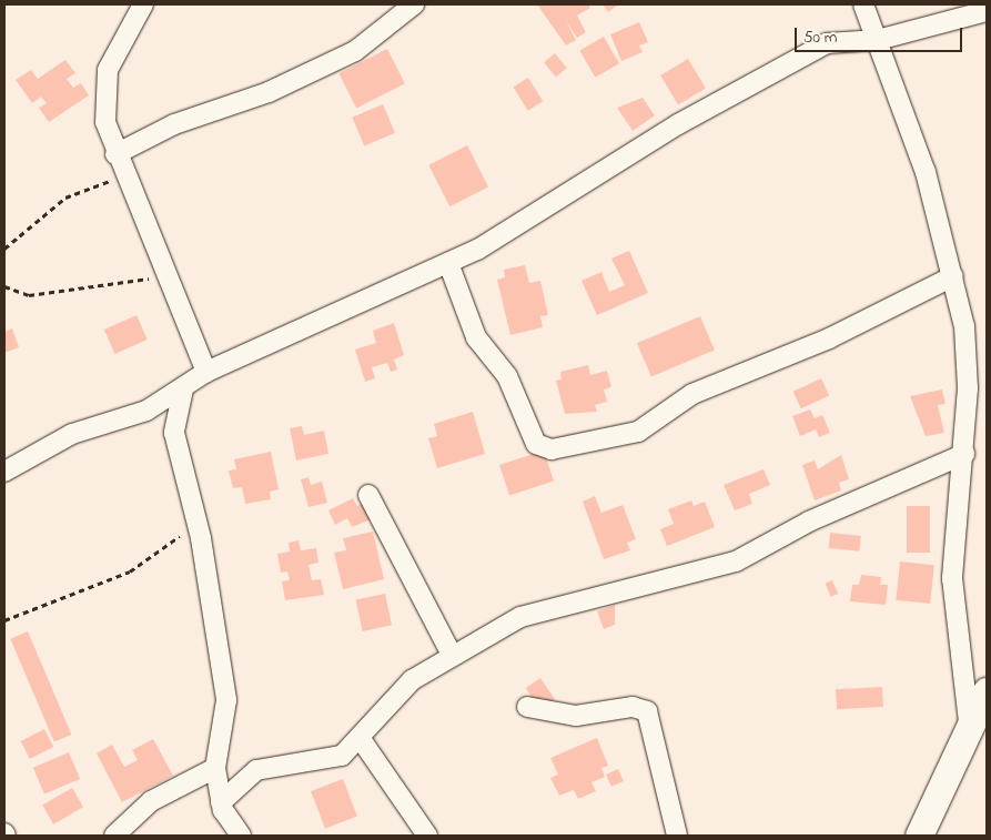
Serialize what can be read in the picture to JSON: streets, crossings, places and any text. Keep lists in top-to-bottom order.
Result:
{
  "scale_bar": "50 m"
}
